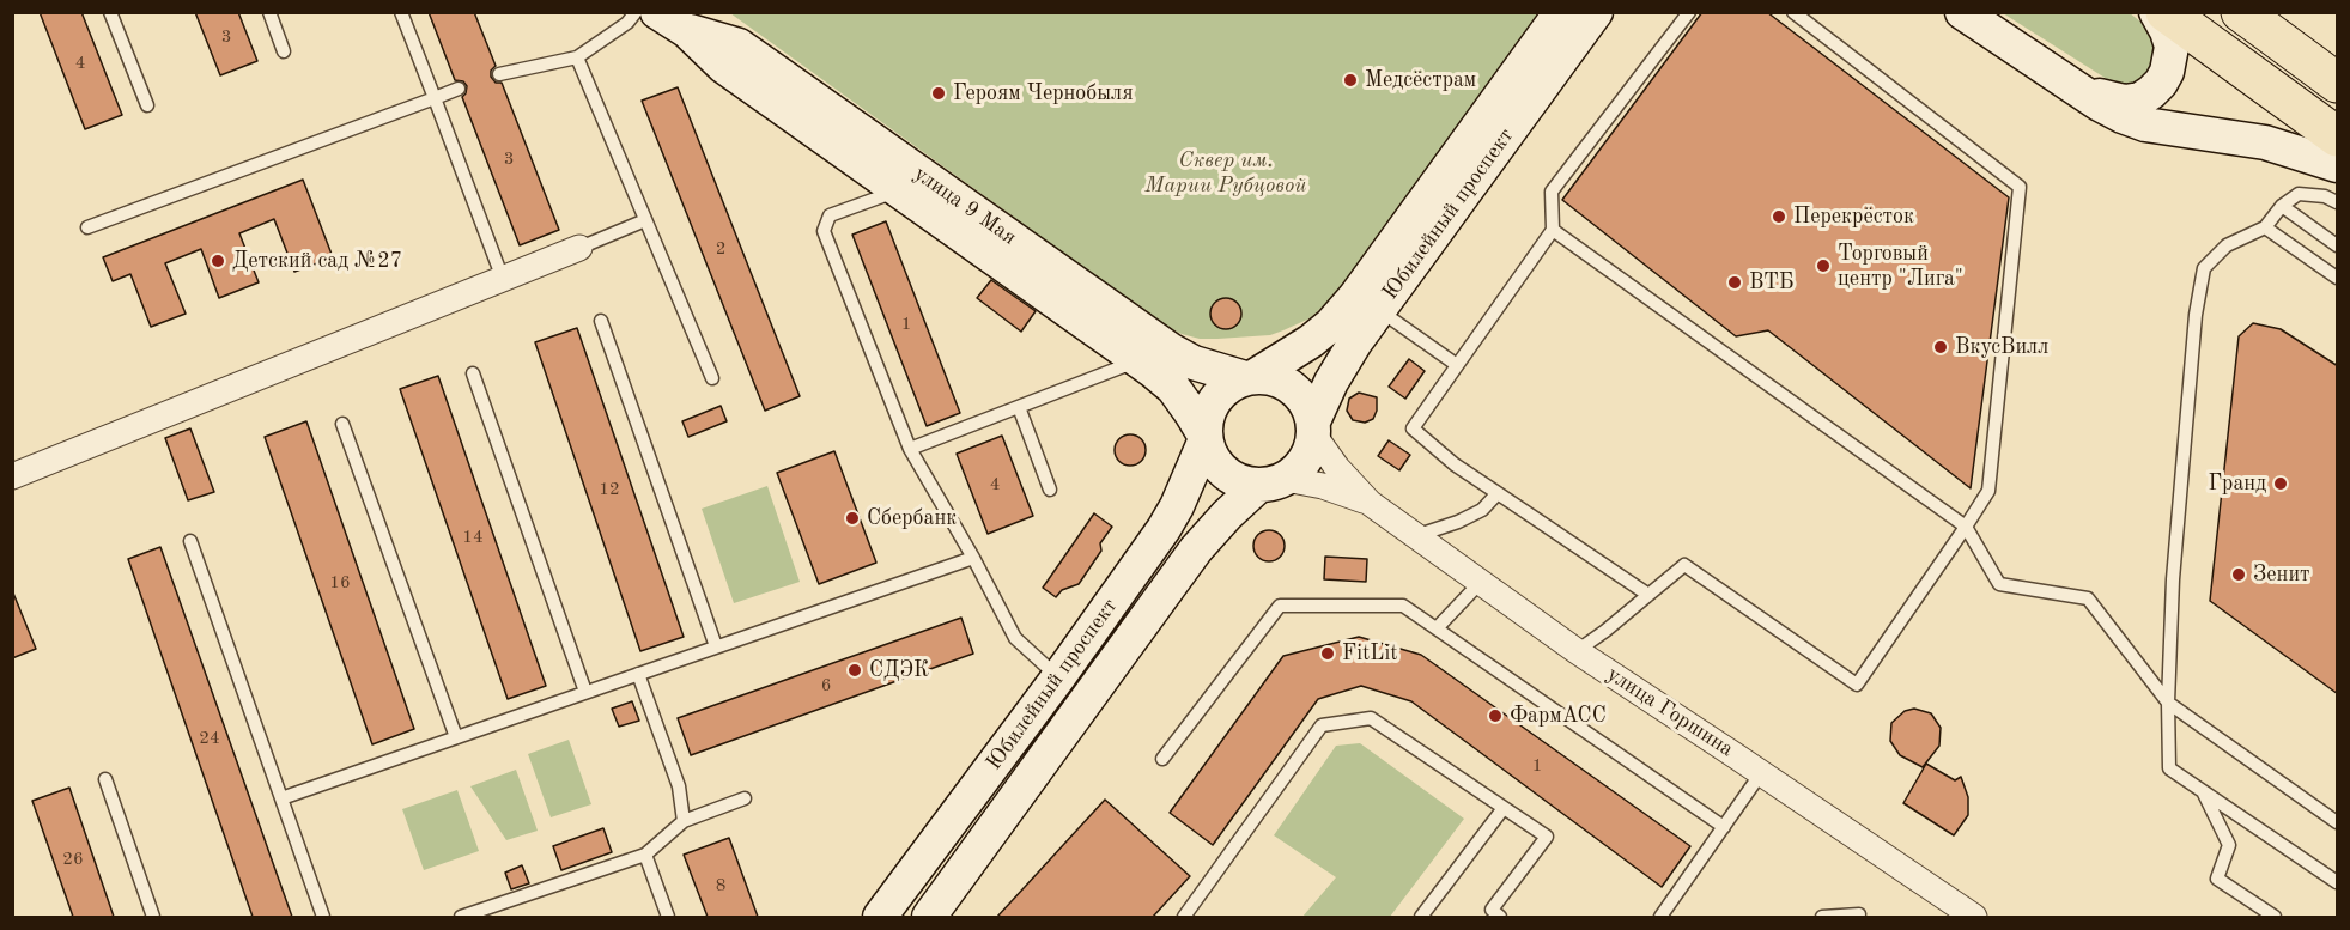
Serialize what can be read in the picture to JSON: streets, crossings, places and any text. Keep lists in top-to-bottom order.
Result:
{
  "streets": {
    "main road": ["улица 9 Мая", "Юбилейный проспект"],
    "street": ["улица Горшина"]
  },
  "crossings": [
    ["улица 9 Мая", "Юбилейный проспект"],
    ["улица 9 Мая", "улица Горшина"],
    ["Юбилейный проспект", "улица Горшина"]
  ],
  "parks": ["Сквер им. Марии Рубцовой"],
  "places": [
    "Медсёстрам",
    "Героям Чернобыля",
    "Перекрёсток",
    "Детский сад №27",
    "Торговый центр \"Лига\"",
    "ВТБ",
    "ВкусВилл",
    "Гранд",
    "Сбербанк",
    "Зенит",
    "FitLit",
    "СДЭК",
    "ФармАСС"
  ],
  "house_numbers": [
    "3",
    "4",
    "3",
    "2",
    "1",
    "4",
    "12",
    "14",
    "16",
    "6",
    "24",
    "1",
    "26",
    "8"
  ]
}
